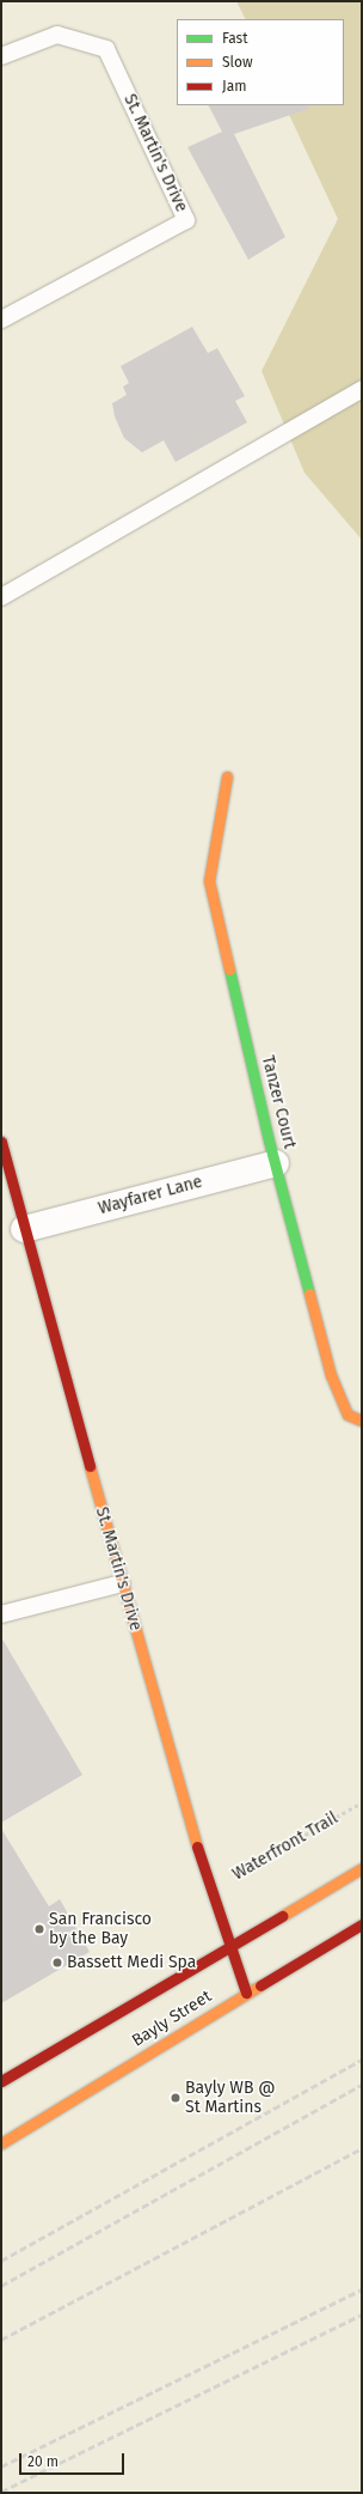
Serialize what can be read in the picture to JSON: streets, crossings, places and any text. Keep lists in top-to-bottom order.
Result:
{
  "streets": {
    "street": [
      "St. Martin's Drive",
      "Tanzer Court",
      "Wayfarer Lane",
      "Bayly Street"
    ],
    "path": ["Waterfront Trail"]
  },
  "crossings": [
    ["St. Martin's Drive", "Wayfarer Lane"],
    ["St. Martin's Drive", "Waterfront Trail"],
    ["St. Martin's Drive", "Bayly Street"],
    ["Tanzer Court", "Wayfarer Lane"]
  ],
  "places": ["San Francisco by the Bay", "Bassett Medi Spa", "Bayly WB @ St Martins"],
  "legend": ["Fast", "Slow", "Jam"],
  "scale_bar": "20 m"
}
